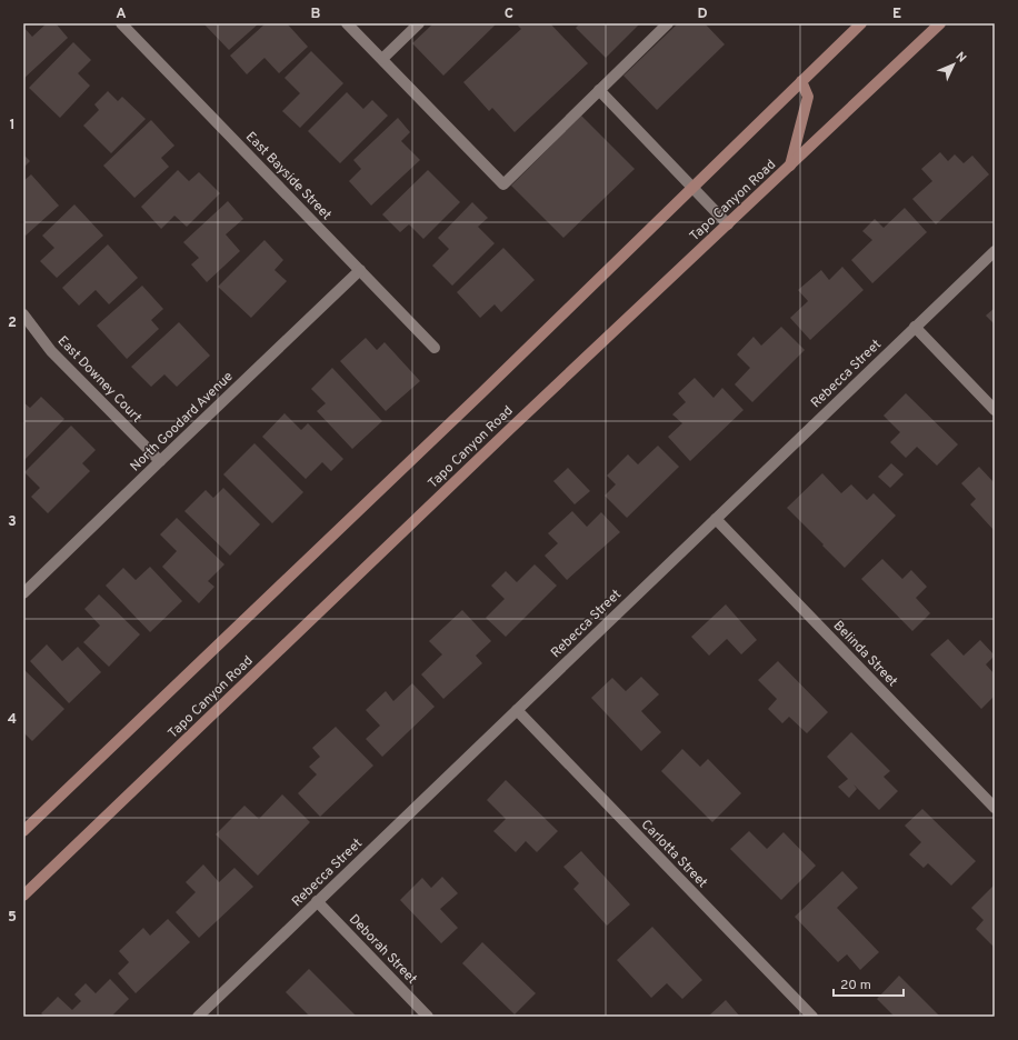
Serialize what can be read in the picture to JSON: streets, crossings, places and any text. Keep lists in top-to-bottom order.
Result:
{
  "streets": {
    "main road": ["Tapo Canyon Road"],
    "street": [
      "East Bayside Street",
      "Rebecca Street",
      "East Downey Court",
      "North Goodard Avenue",
      "Belinda Street",
      "Carlotta Street",
      "Deborah Street"
    ]
  },
  "crossings": [
    ["East Bayside Street", "North Goodard Avenue"],
    ["Rebecca Street", "Belinda Street"],
    ["Rebecca Street", "Carlotta Street"],
    ["Rebecca Street", "Deborah Street"],
    ["East Downey Court", "North Goodard Avenue"]
  ],
  "scale_bar": "20 m",
  "north": "top right",
  "grid": {
    "columns": [
      "A",
      "B",
      "C",
      "D",
      "E"
    ],
    "rows": [
      "1",
      "2",
      "3",
      "4",
      "5"
    ]
  }
}
